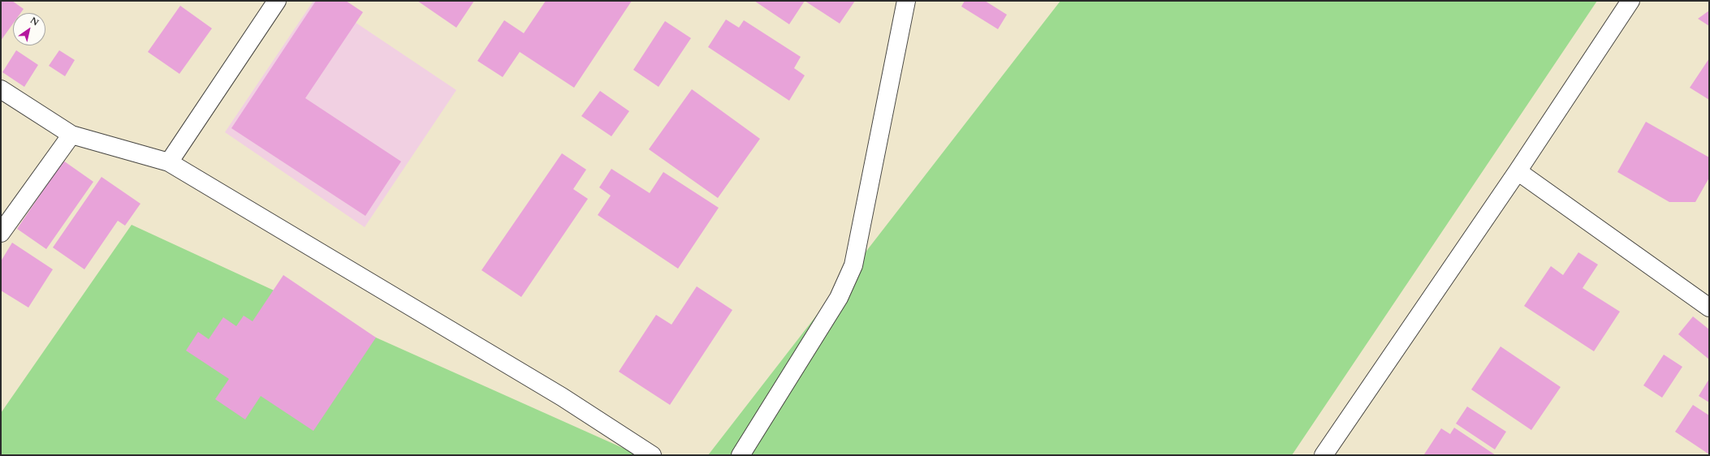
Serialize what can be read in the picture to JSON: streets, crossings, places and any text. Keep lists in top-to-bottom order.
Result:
{
  "north": "top right"
}
